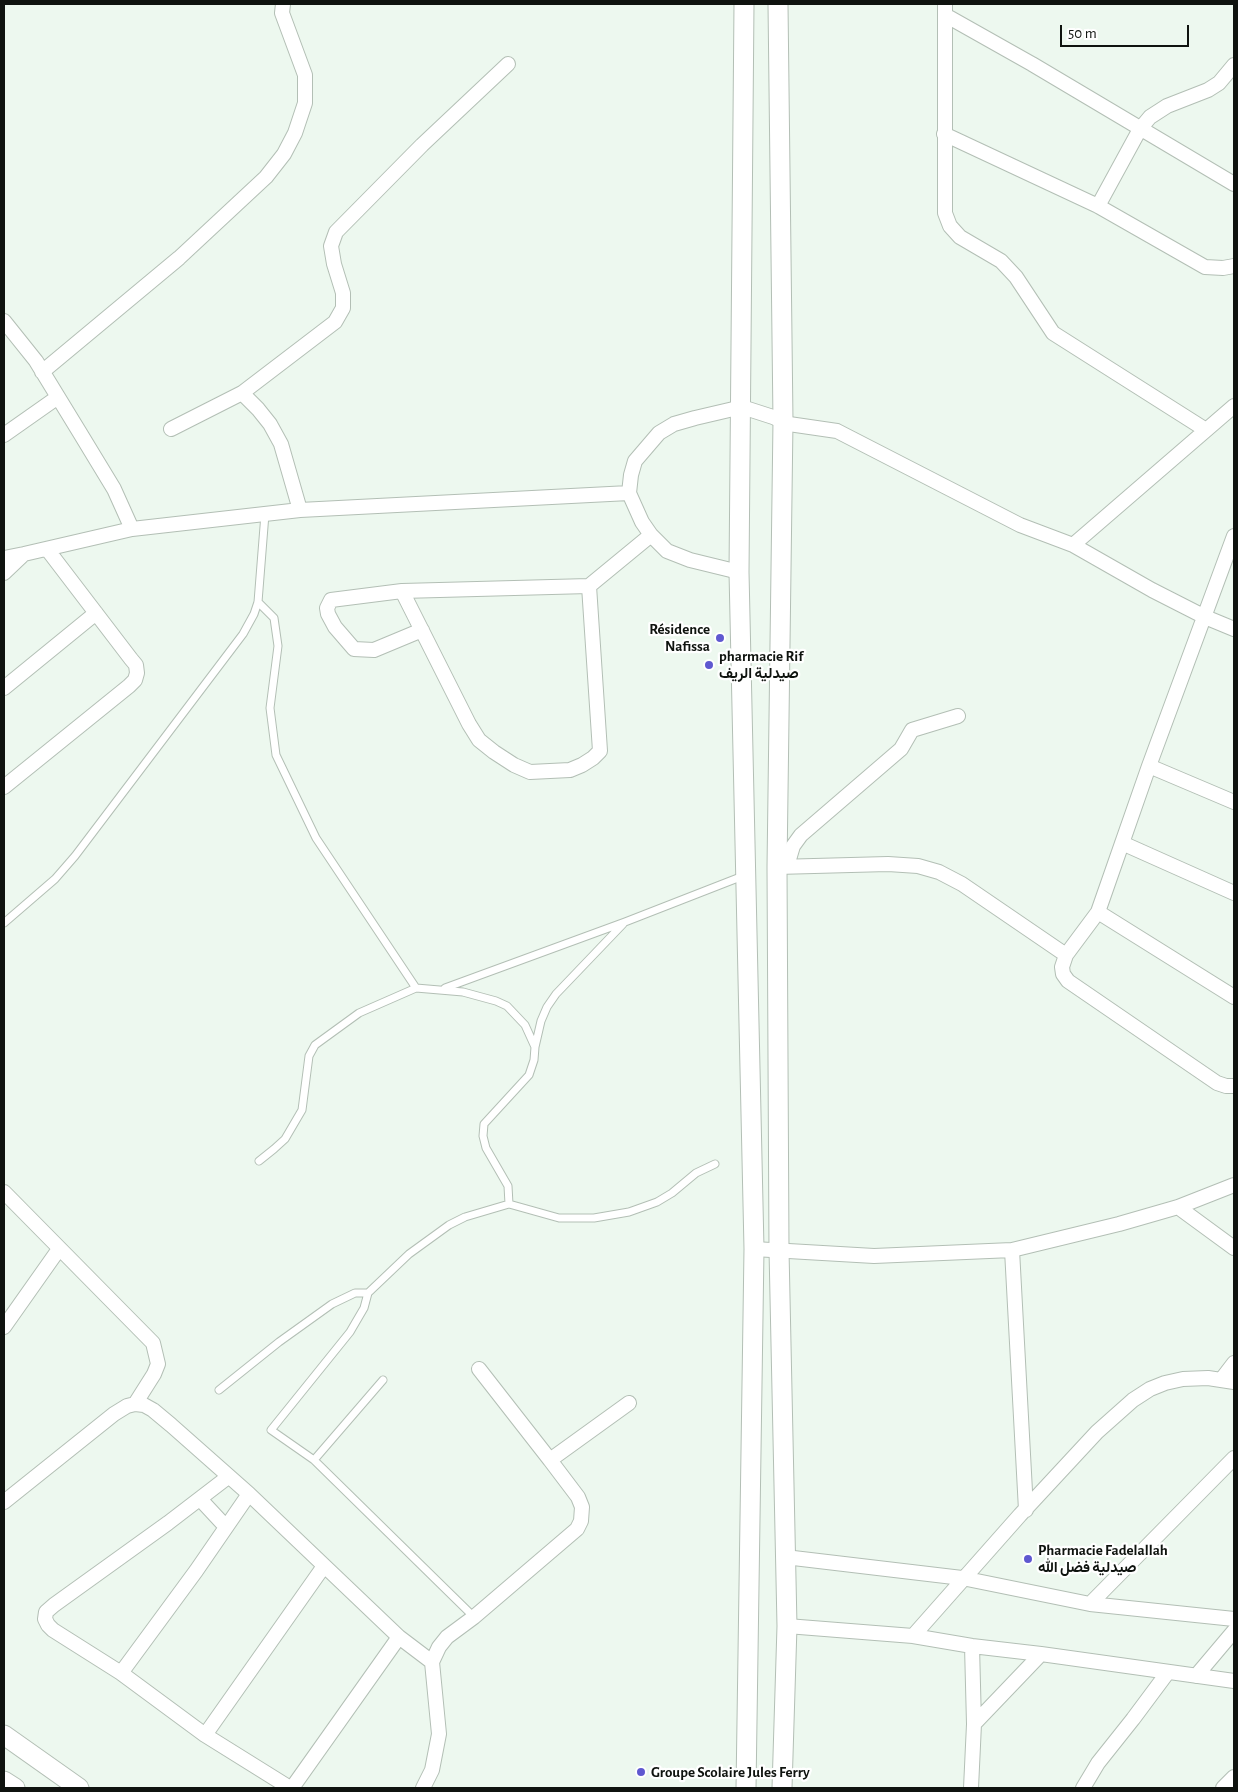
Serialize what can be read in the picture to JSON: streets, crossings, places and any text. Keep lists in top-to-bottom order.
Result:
{
  "places": [
    "Résidence Nafissa",
    "pharmacie Rif صيدلية الريف",
    "Pharmacie Fadelallah صيدلية فضل الله",
    "Groupe Scolaire Jules Ferry"
  ],
  "scale_bar": "50 m"
}
